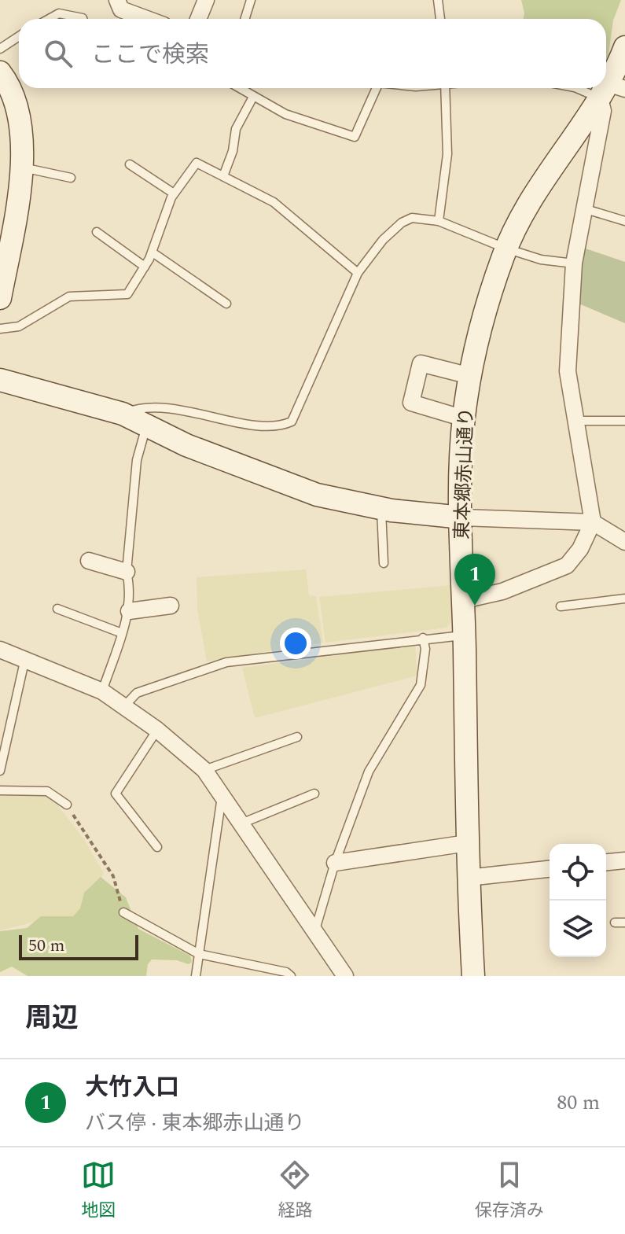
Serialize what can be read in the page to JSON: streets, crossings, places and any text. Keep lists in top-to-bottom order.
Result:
{
  "streets": {
    "street": ["東本郷赤山通り"]
  },
  "scale_bar": "50 m",
  "page": {
    "search": "ここで検索",
    "pins": "1",
    "scale": "50 m",
    "heading": "周辺",
    "list": [
      {
        "mark": "1",
        "name": "大竹入口",
        "note": "バス停 · 東本郷赤山通り",
        "value": "80 m"
      }
    ],
    "nav": ["地図", "経路", "保存済み"]
  }
}
